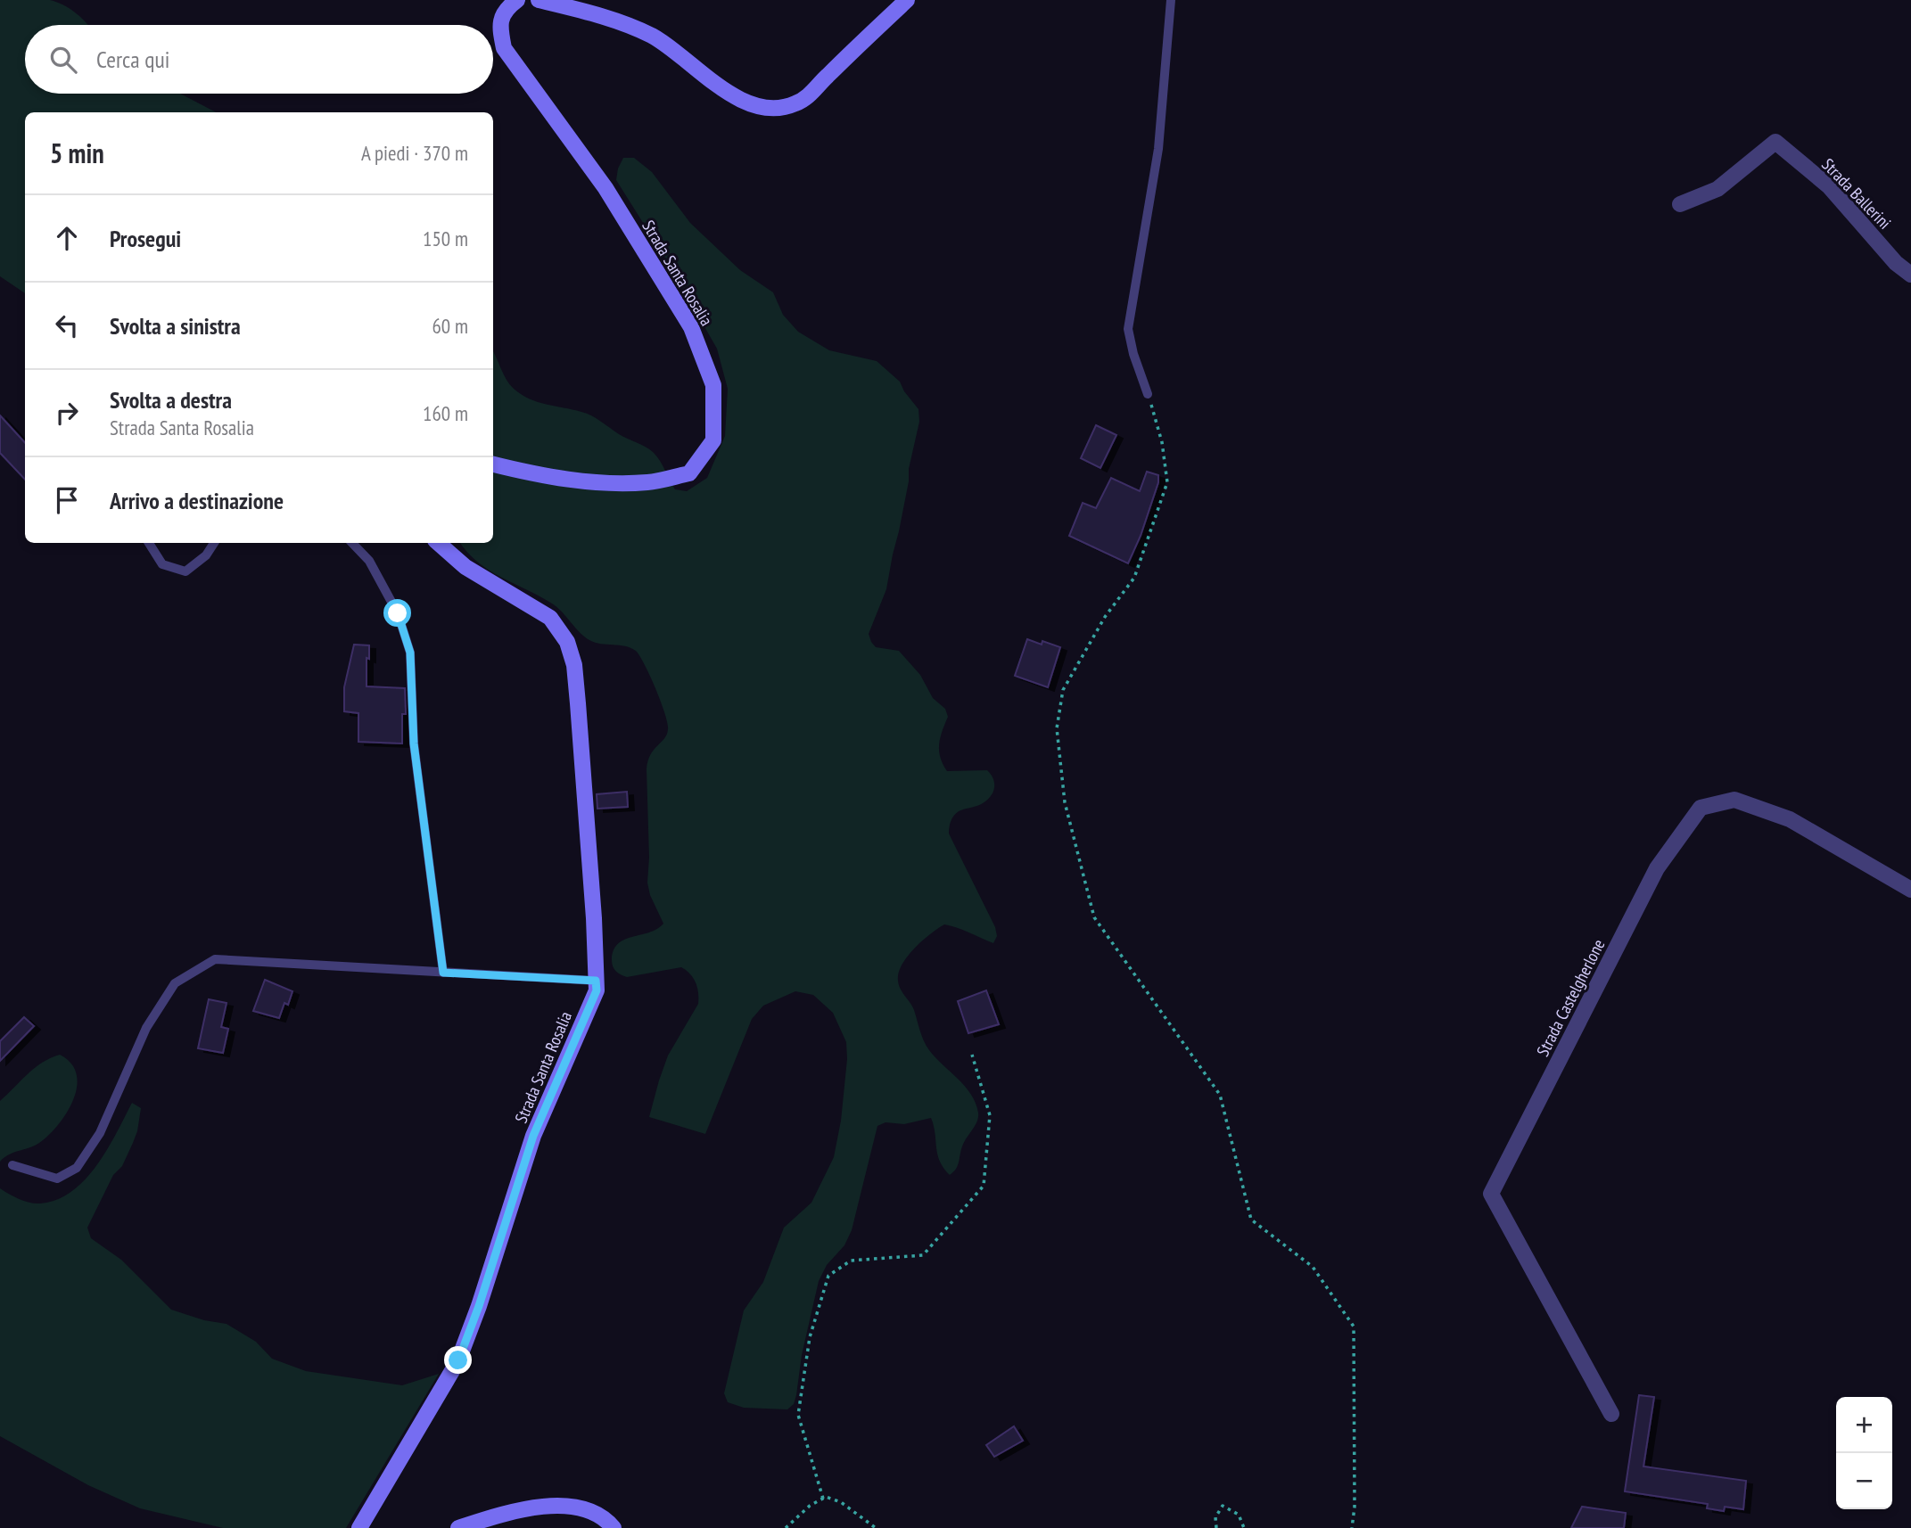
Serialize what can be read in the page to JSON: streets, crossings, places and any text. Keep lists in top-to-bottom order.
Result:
{
  "streets": {
    "street": ["Strada Ballerini", "Strada Santa Rosalia", "Strada Castelgherlone"]
  },
  "page": {
    "search": "Cerca qui",
    "heading": ["5 min", "A piedi · 370 m"],
    "list": [
      ["Prosegui", "150 m"],
      ["Svolta a sinistra", "60 m"],
      ["Svolta a destra", "Strada Santa Rosalia", "160 m"],
      "Arrivo a destinazione"
    ],
    "map_buttons": ["+", "−"]
  }
}
